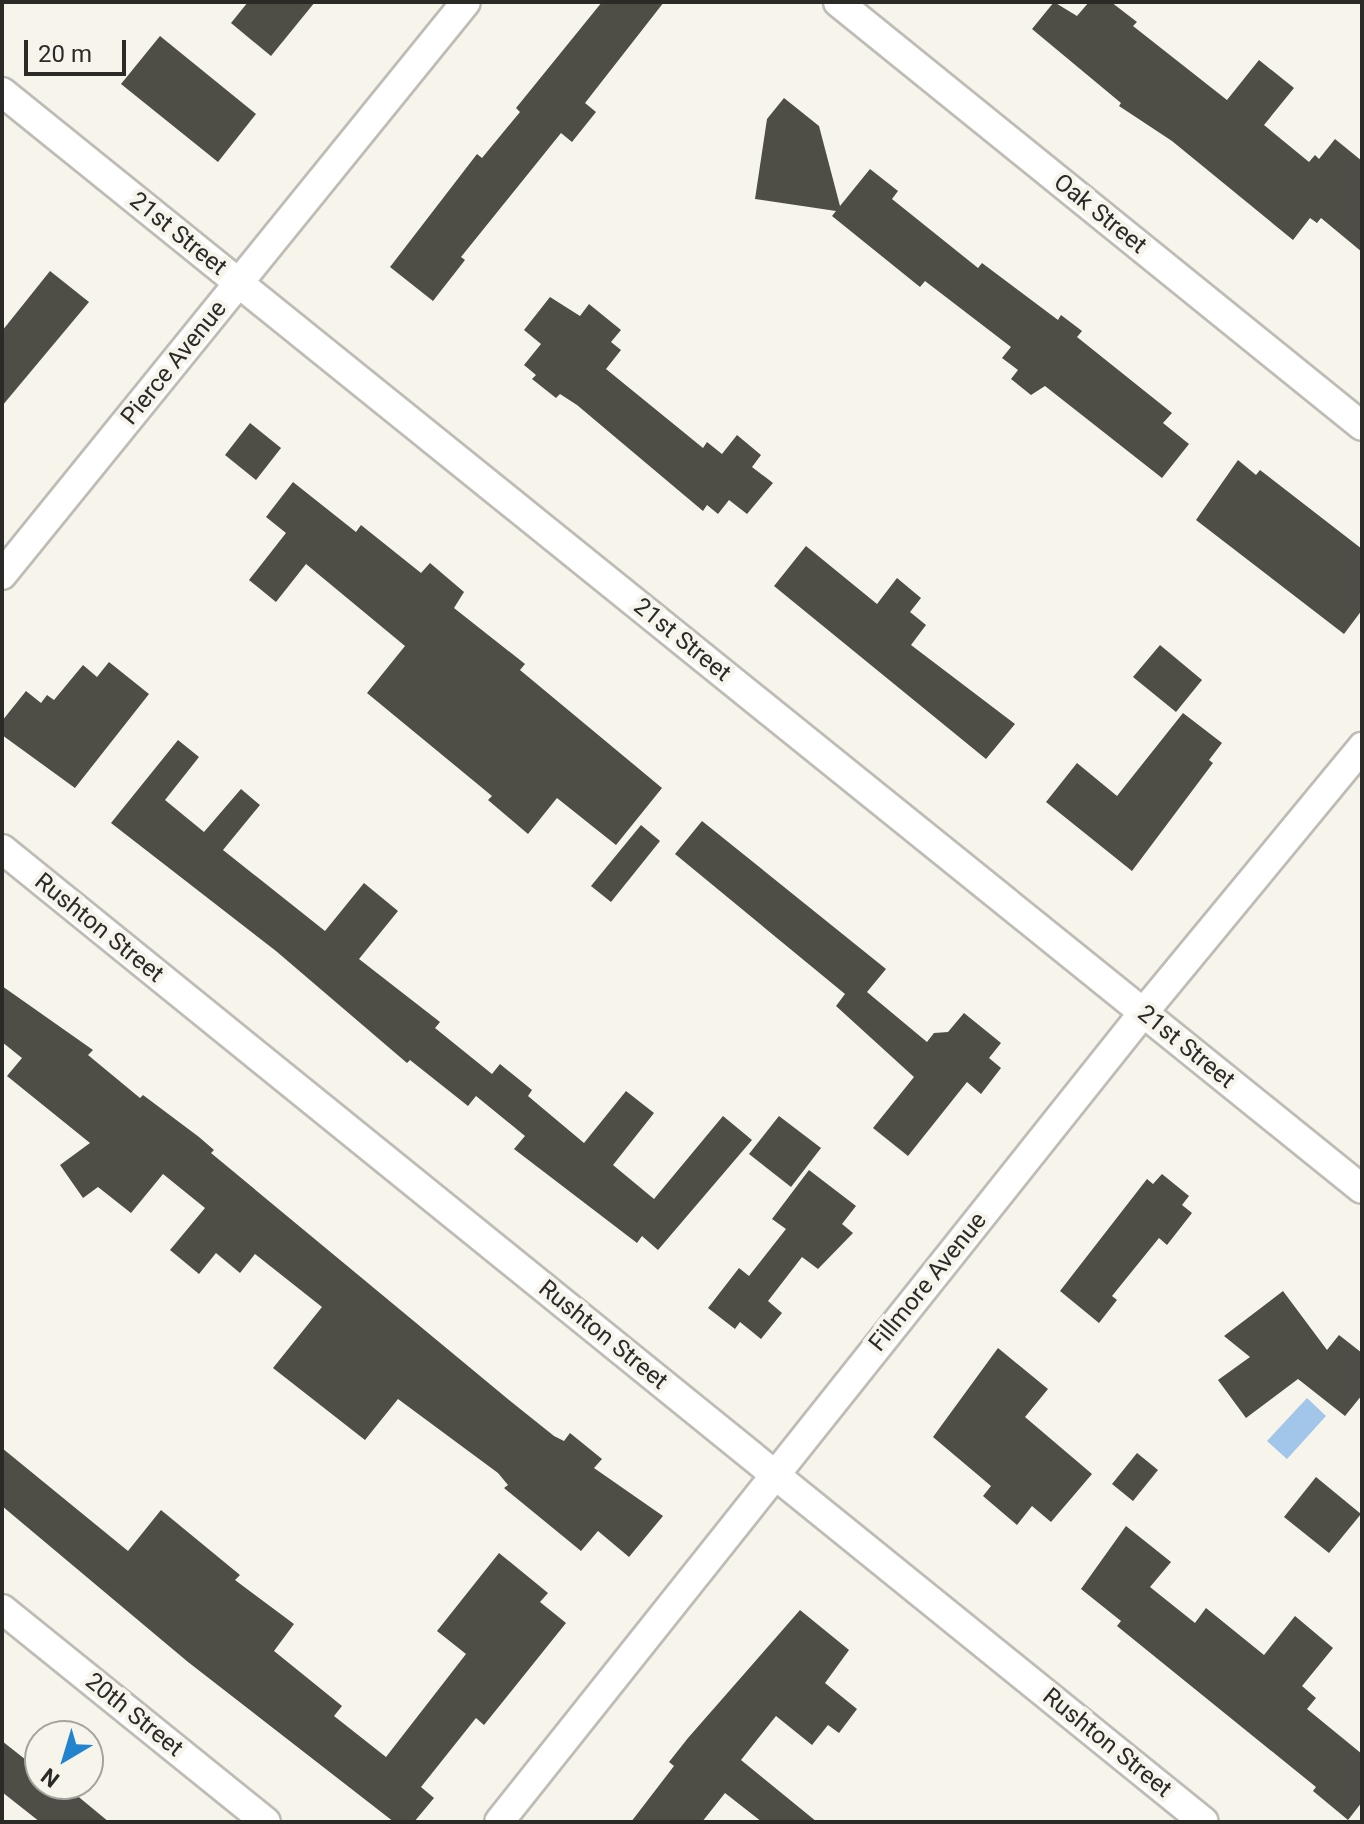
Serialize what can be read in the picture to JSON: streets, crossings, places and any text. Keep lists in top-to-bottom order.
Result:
{
  "streets": {
    "street": [
      "Oak Street",
      "21st Street",
      "Pierce Avenue",
      "Rushton Street",
      "Fillmore Avenue",
      "20th Street"
    ]
  },
  "crossings": [
    ["21st Street", "Pierce Avenue"],
    ["21st Street", "Fillmore Avenue"],
    ["Rushton Street", "Fillmore Avenue"]
  ],
  "scale_bar": "20 m",
  "north": "bottom left"
}
